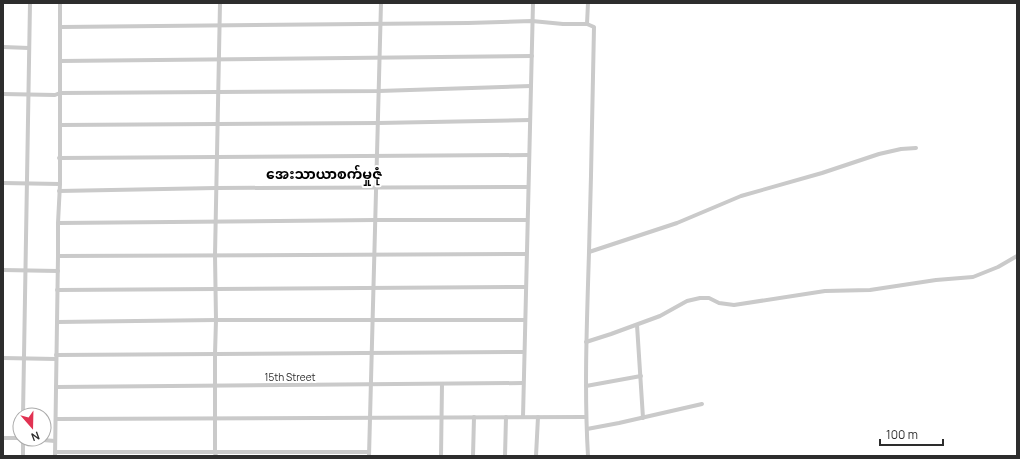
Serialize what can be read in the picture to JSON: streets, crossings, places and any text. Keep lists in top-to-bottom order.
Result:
{
  "streets": {
    "street": ["15th Street"]
  },
  "districts": ["အေးသာယာစက်မှုဇုံ"],
  "scale_bar": "100 m",
  "north": "bottom"
}
